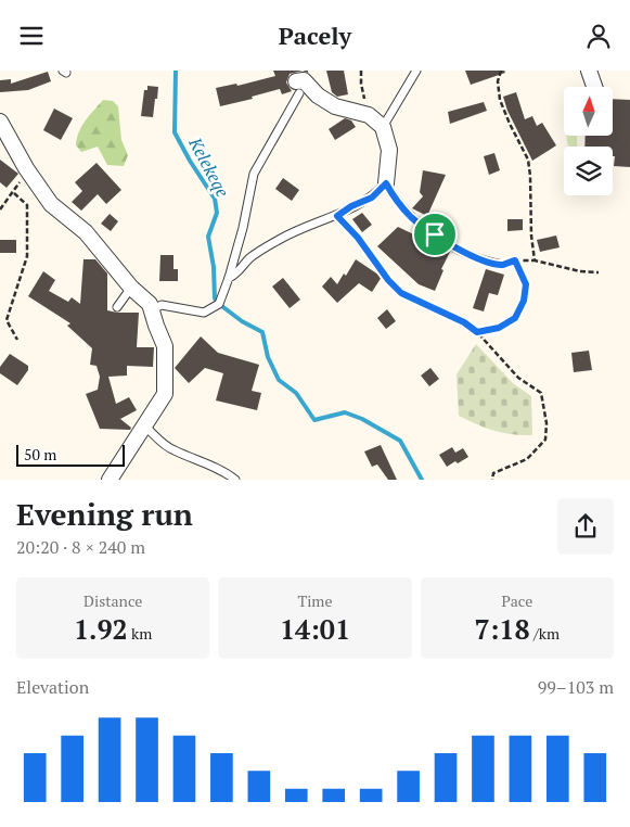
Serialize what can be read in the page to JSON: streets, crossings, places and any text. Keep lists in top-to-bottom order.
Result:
{
  "water": ["Kelekeqe"],
  "scale_bar": "50 m",
  "north": "top",
  "page": {
    "header": "Pacely",
    "scale": "50 m",
    "heading": ["Evening run", "20:20 · 8 × 240 m"],
    "stats": [
      ["Distance", "1.92 km"],
      ["Time", "14:01"],
      ["Pace", "7:18 /km"]
    ],
    "chart": ["Elevation", "99–103 m"]
  }
}
